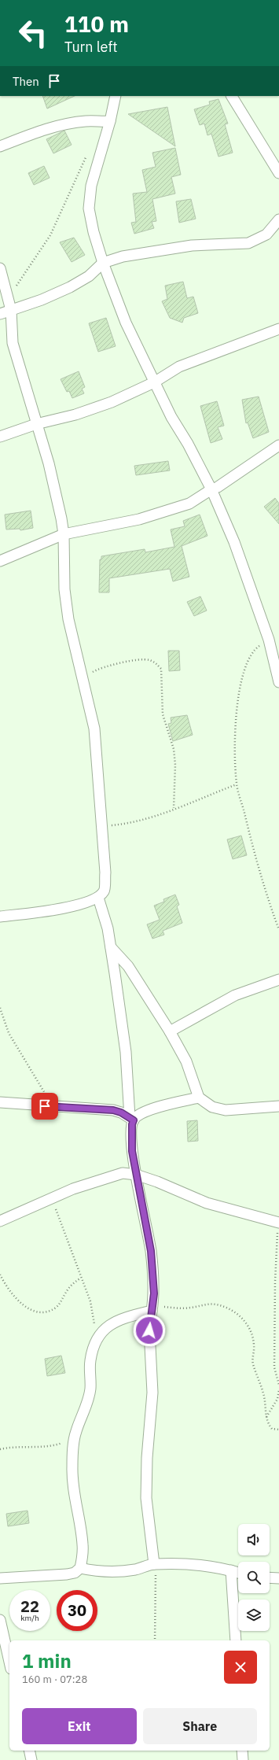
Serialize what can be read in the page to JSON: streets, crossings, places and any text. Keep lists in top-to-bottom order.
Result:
{
  "page": {
    "turn": ["110 m", "Turn left"],
    "then": "Then",
    "speed": "22 km/h",
    "limit": "30",
    "heading": ["1 min", "160 m · 07:28"],
    "buttons": ["Exit", "Share"]
  }
}
